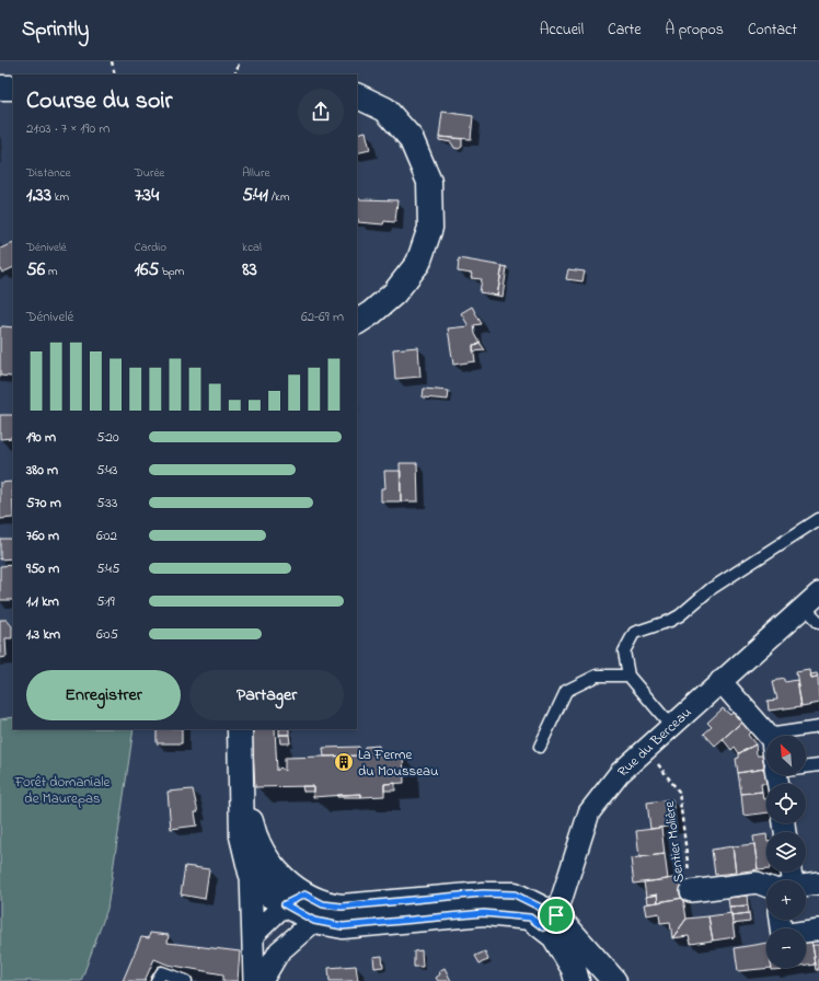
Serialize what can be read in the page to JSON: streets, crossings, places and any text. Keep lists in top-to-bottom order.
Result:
{
  "streets": {
    "street": ["Rue du Berceau"],
    "path": ["Sentier Molière"]
  },
  "crossings": [
    ["Rue du Berceau", "Sentier Molière"]
  ],
  "parks": ["Forêt domaniale de Maurepas"],
  "places": {
    "building": ["La Ferme du Mousseau"]
  },
  "north": "top left",
  "page": {
    "header": "Sprintly",
    "nav": [
      "Accueil",
      "Carte",
      "À propos",
      "Contact"
    ],
    "heading": ["Course du soir", "21:03 · 7 × 190 m"],
    "stats": [
      ["Distance", "1.33 km"],
      ["Durée", "7:34"],
      ["Allure", "5:41 /km"],
      ["Dénivelé", "56 m"],
      ["Cardio", "165 bpm"],
      ["kcal", "83"]
    ],
    "chart": ["Dénivelé", "62–69 m"],
    "list": [
      {
        "name": "190 m",
        "note": "5:20"
      },
      {
        "name": "380 m",
        "note": "5:43"
      },
      {
        "name": "570 m",
        "note": "5:33"
      },
      {
        "name": "760 m",
        "note": "6:02"
      },
      {
        "name": "950 m",
        "note": "5:45"
      },
      {
        "name": "1.1 km",
        "note": "5:19"
      },
      {
        "name": "1.3 km",
        "note": "6:05"
      }
    ],
    "buttons": ["Enregistrer", "Partager"],
    "map_buttons": ["+", "−"]
  }
}
